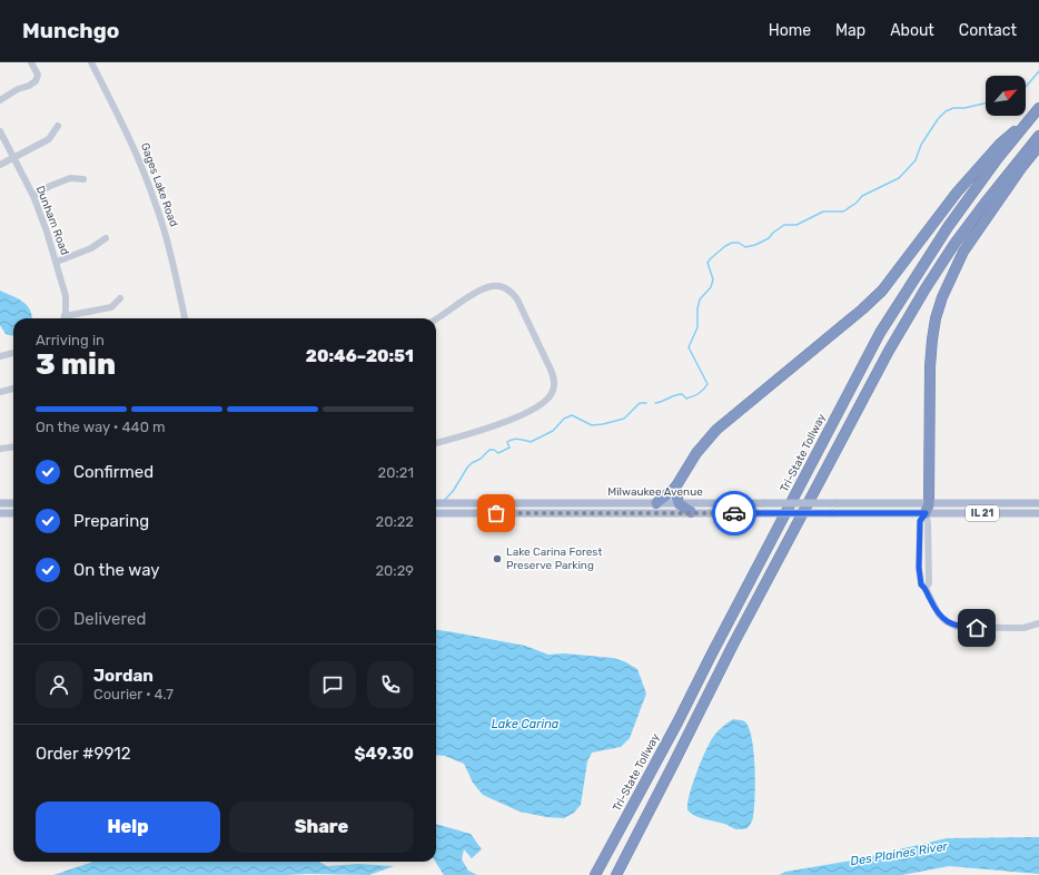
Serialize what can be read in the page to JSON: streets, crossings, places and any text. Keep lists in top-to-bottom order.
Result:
{
  "streets": {
    "highway": ["Tri-State Tollway"],
    "main road": ["Milwaukee Avenue", "IL 21"],
    "street": ["Gages Lake Road", "Dunham Road"]
  },
  "water": ["Lake Carina", "Des Plaines River"],
  "places": ["Lake Carina Forest Preserve Parking"],
  "north": "top right",
  "page": {
    "header": "Munchgo",
    "nav": [
      "Home",
      "Map",
      "About",
      "Contact"
    ],
    "heading": ["3 min", "Arriving in", "20:46–20:51"],
    "panel": [
      "Jordan",
      "Courier · 4.7",
      "Order #9912",
      "$49.30"
    ],
    "bar": "On the way · 440 m",
    "list": [
      ["Confirmed", "20:21"],
      ["Preparing", "20:22"],
      ["On the way", "20:29"],
      "Delivered"
    ],
    "buttons": ["Help", "Share"]
  }
}
